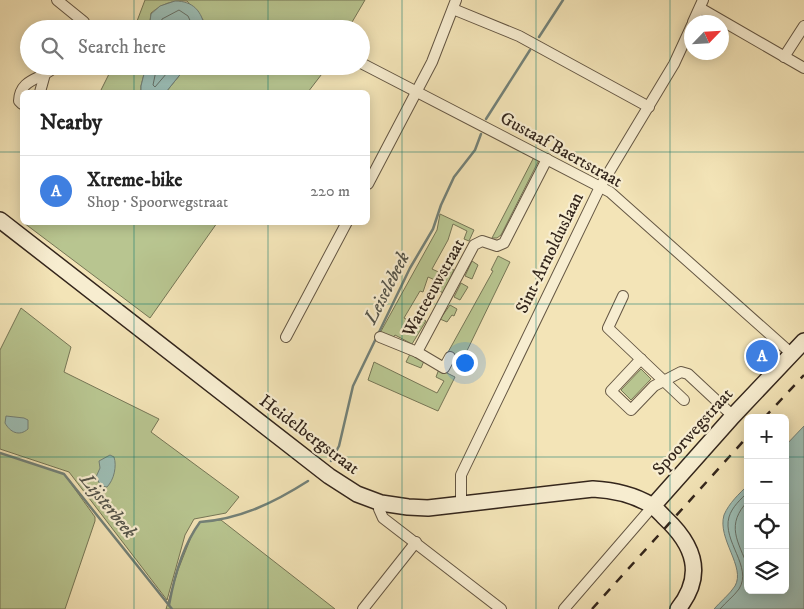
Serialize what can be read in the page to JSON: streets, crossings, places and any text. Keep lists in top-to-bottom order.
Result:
{
  "streets": {
    "main road": ["Spoorwegstraat", "Heidelbergstraat"],
    "street": ["Gustaaf Baertstraat", "Sint-Arnolduslaan", "Watteeuwstraat"]
  },
  "crossings": [
    ["Gustaaf Baertstraat", "Sint-Arnolduslaan"],
    ["Gustaaf Baertstraat", "Watteeuwstraat"],
    ["Gustaaf Baertstraat", "Spoorwegstraat"],
    ["Sint-Arnolduslaan", "Heidelbergstraat"],
    ["Spoorwegstraat", "Heidelbergstraat"]
  ],
  "water": ["Leiselebeek", "Lijsterbeek"],
  "north": "top right",
  "page": {
    "search": "Search here",
    "heading": "Nearby",
    "list": [
      {
        "mark": "A",
        "name": "Xtreme-bike",
        "note": "Shop · Spoorwegstraat",
        "value": "220 m"
      }
    ],
    "pins": "A",
    "map_buttons": ["+", "−"]
  }
}
